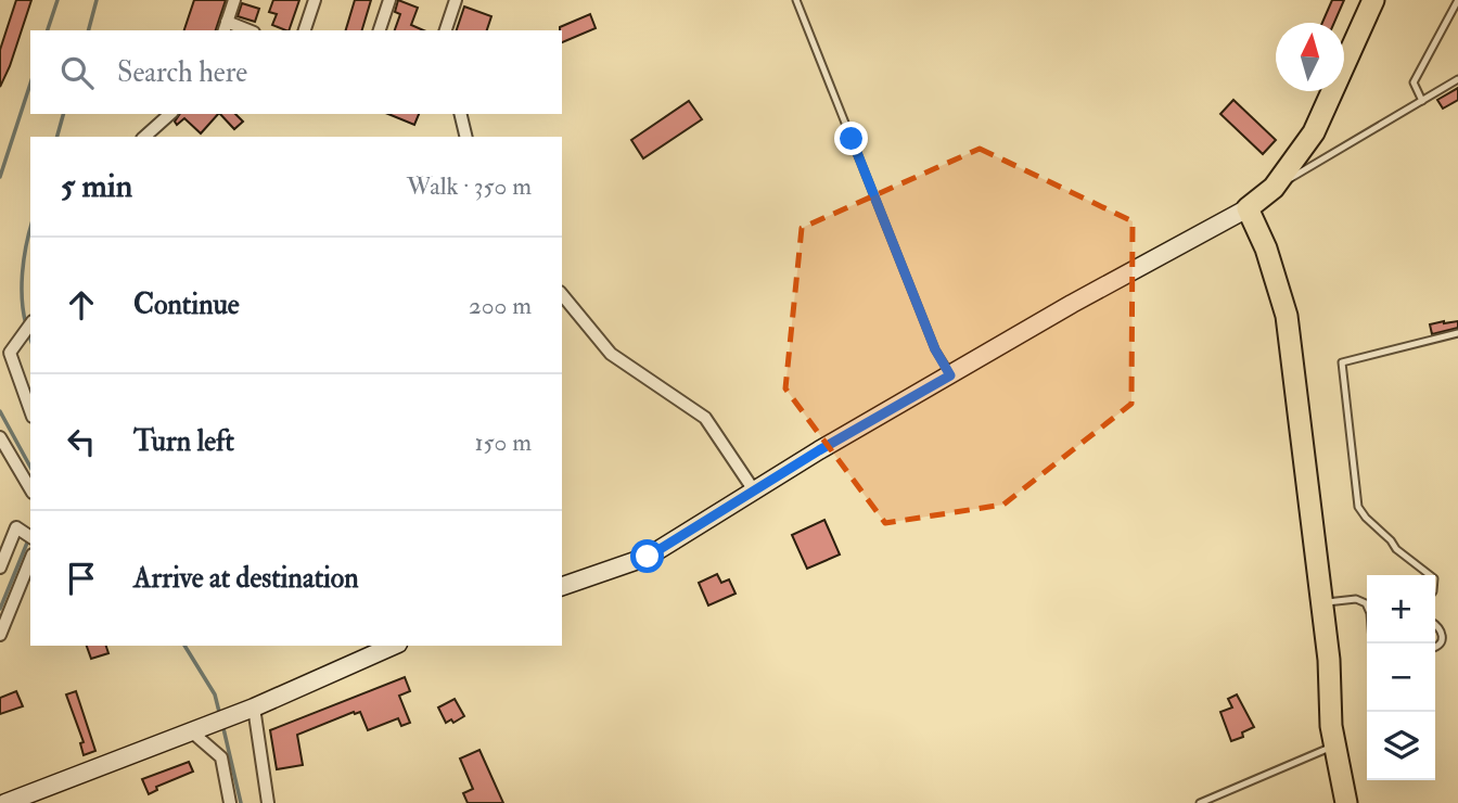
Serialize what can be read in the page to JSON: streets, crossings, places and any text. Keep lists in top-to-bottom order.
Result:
{
  "north": "top",
  "page": {
    "search": "Search here",
    "heading": ["5 min", "Walk · 350 m"],
    "list": [
      ["Continue", "200 m"],
      ["Turn left", "150 m"],
      "Arrive at destination"
    ],
    "map_buttons": ["+", "−"]
  }
}
